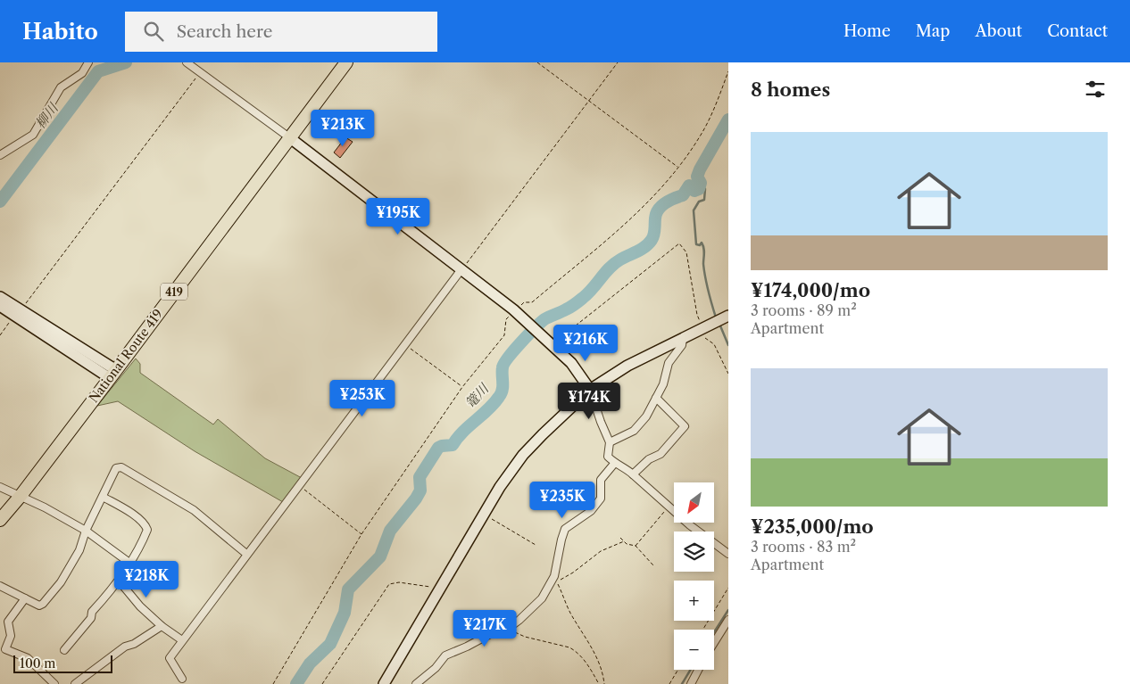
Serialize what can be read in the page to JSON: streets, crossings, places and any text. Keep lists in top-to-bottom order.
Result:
{
  "streets": {
    "highway": ["419", "National Route 419"]
  },
  "water": ["柳川", "篭川"],
  "scale_bar": "100 m",
  "north": "bottom left",
  "page": {
    "header": "Habito",
    "search": "Search here",
    "nav": [
      "Home",
      "Map",
      "About",
      "Contact"
    ],
    "heading": "8 homes",
    "price": [
      "¥213K",
      "¥195K",
      "¥216K",
      "¥253K",
      "¥174K",
      "¥235K",
      "¥218K",
      "¥217K"
    ],
    "list": [
      {
        "name": "¥174,000/mo",
        "note": "3 rooms · 89 m² · Apartment"
      },
      {
        "name": "¥235,000/mo",
        "note": "3 rooms · 83 m² · Apartment"
      }
    ],
    "map_buttons": ["+", "−"],
    "scale": "100 m"
  }
}
